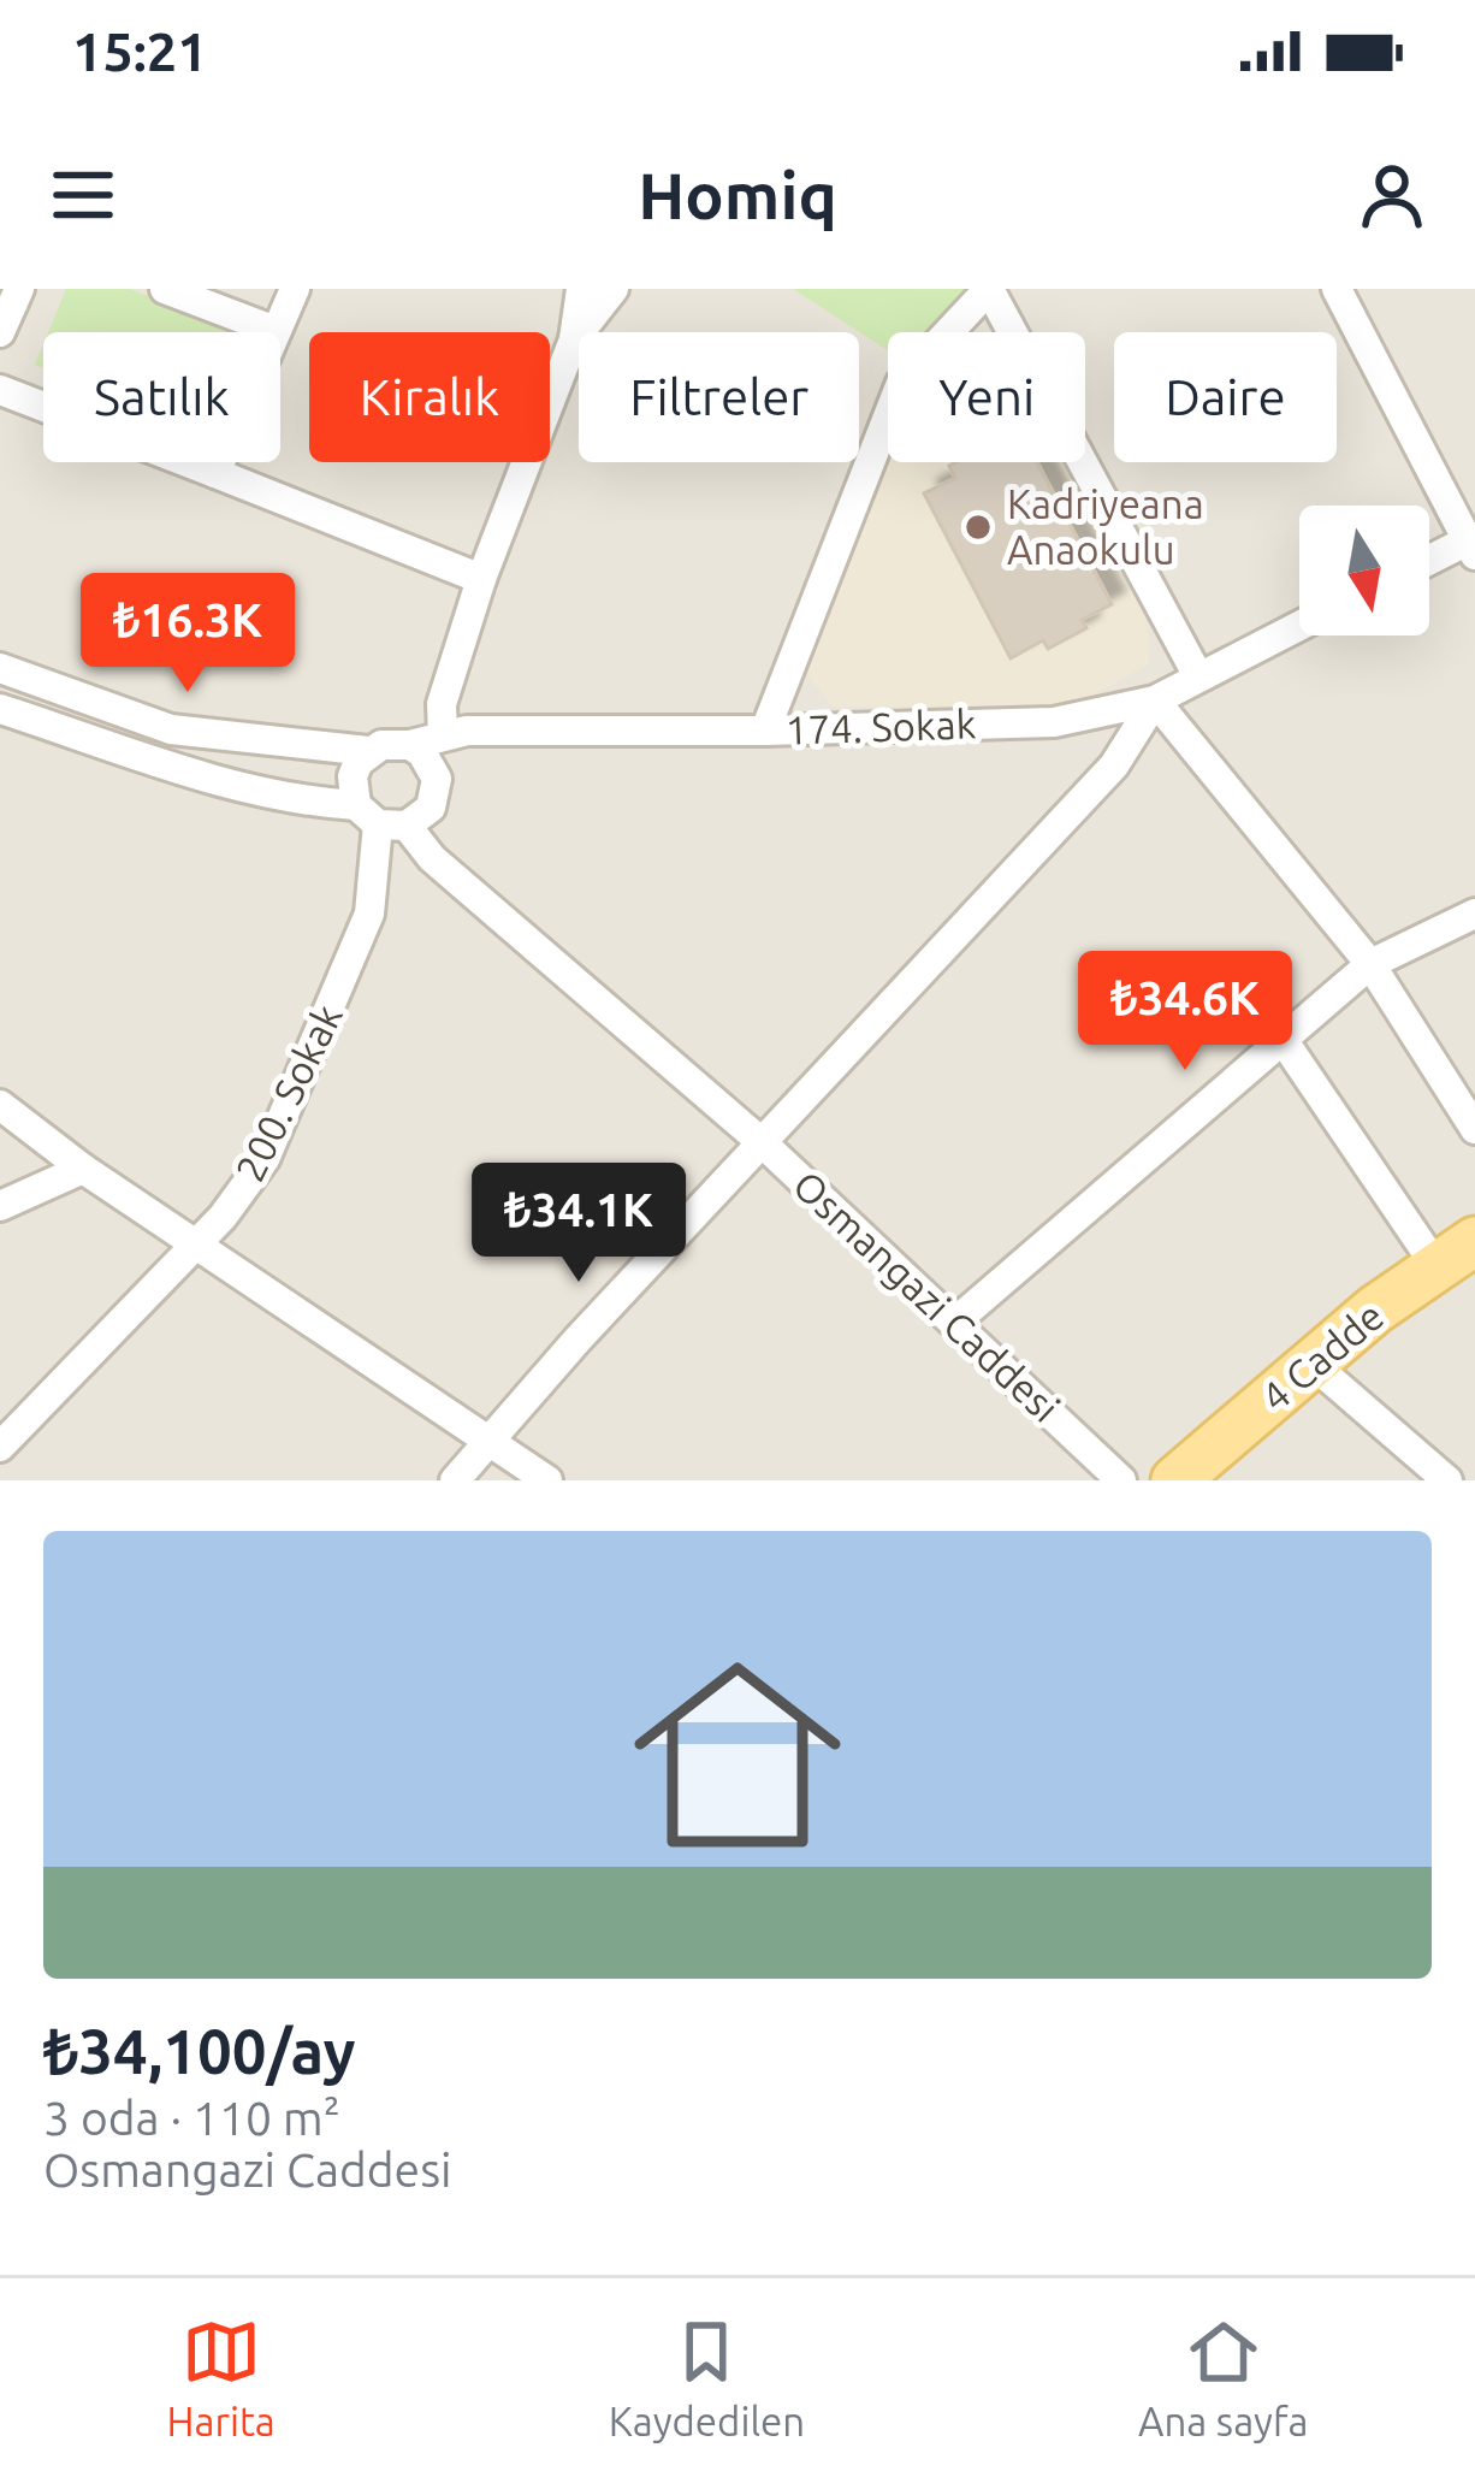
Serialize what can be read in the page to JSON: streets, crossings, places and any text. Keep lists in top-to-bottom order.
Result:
{
  "streets": {
    "main road": ["4 Cadde"],
    "street": ["174. Sokak", "200. Sokak", "Osmangazi Caddesi"]
  },
  "crossings": [
    ["174. Sokak", "200. Sokak"],
    ["174. Sokak", "Osmangazi Caddesi"],
    ["200. Sokak", "Osmangazi Caddesi"]
  ],
  "places": ["Kadriyeana Anaokulu"],
  "north": "bottom",
  "page": {
    "status": "15:21",
    "header": "Homiq",
    "chip": [
      "Satılık",
      "Kiralık",
      "Filtreler",
      "Yeni",
      "Daire"
    ],
    "price": ["₺16.3K", "₺34.6K", "₺34.1K"],
    "list": [
      {
        "name": "₺34,100/ay",
        "note": "3 oda · 110 m² · Osmangazi Caddesi"
      }
    ],
    "tabs": ["Harita", "Kaydedilen", "Ana sayfa"]
  }
}
